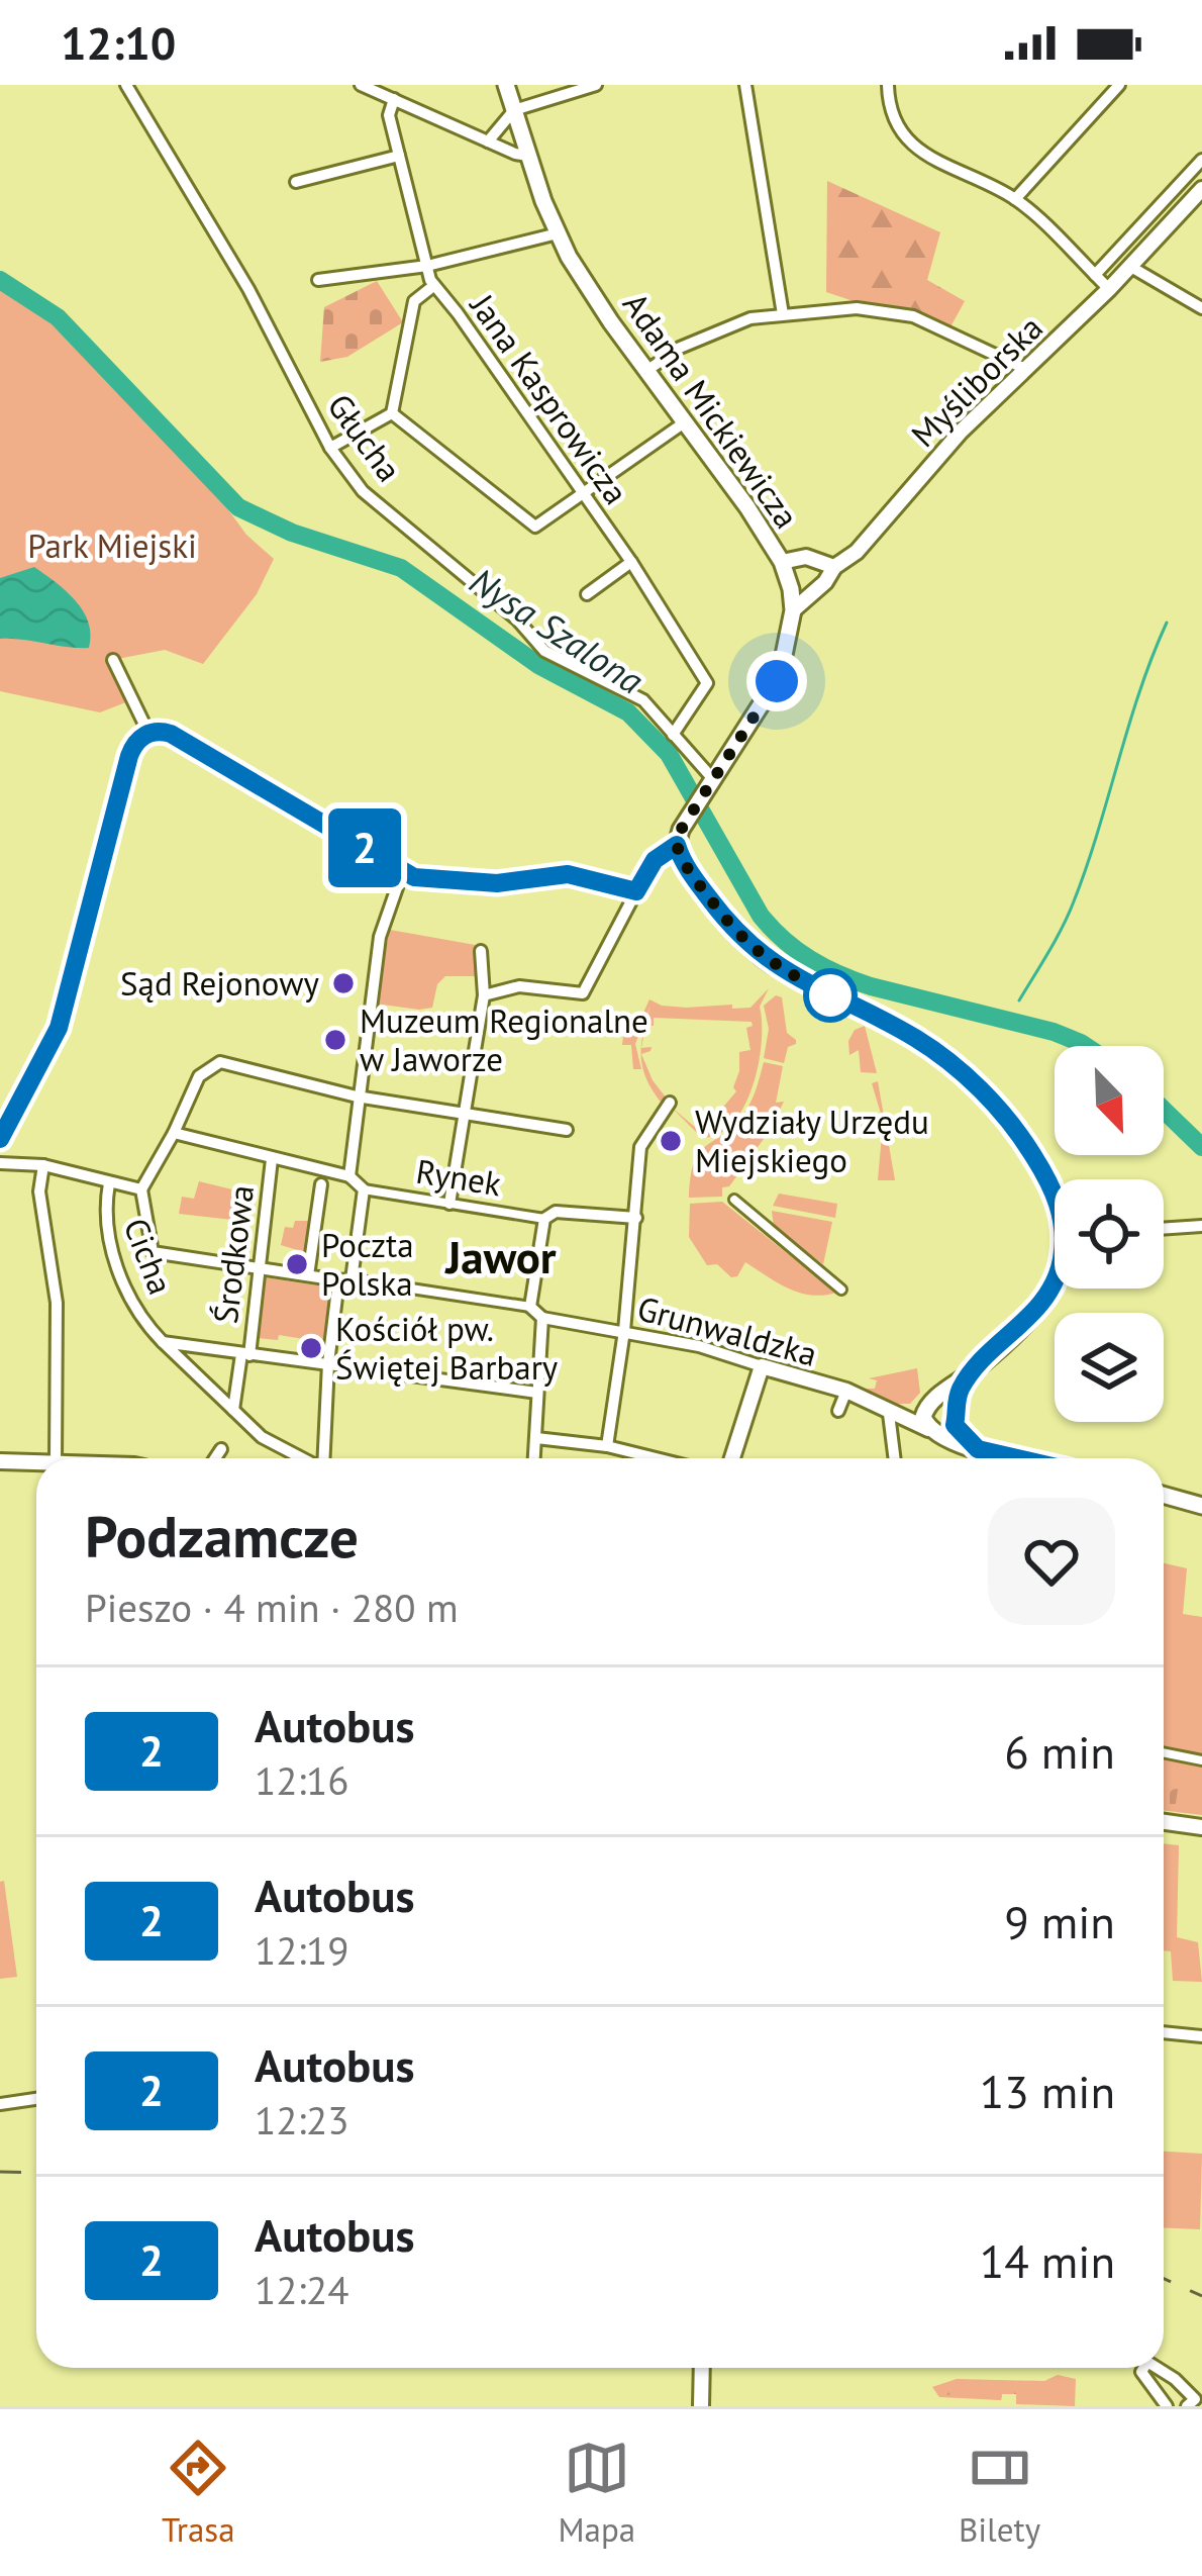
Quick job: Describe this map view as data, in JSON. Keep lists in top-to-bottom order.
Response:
{
  "streets": {
    "main road": ["Adama Mickiewicza"],
    "street": [
      "Myśliborska",
      "Jana Kasprowicza",
      "Głucha",
      "Rynek",
      "Środkowa",
      "Cicha",
      "Grunwaldzka"
    ]
  },
  "crossings": [
    ["Myśliborska", "Adama Mickiewicza"],
    ["Jana Kasprowicza", "Głucha"],
    ["Adama Mickiewicza", "Głucha"],
    ["Środkowa", "Cicha"]
  ],
  "districts": ["Jawor"],
  "water": ["Nysa Szalona"],
  "parks": ["Park Miejski"],
  "places": [
    "Sąd Rejonowy",
    "Muzeum Regionalne w Jaworze",
    "Wydziały Urzędu Miejskiego",
    "Poczta Polska",
    "Kościół pw. Świętej Barbary"
  ],
  "lines": ["bus line 2"],
  "north": "bottom right",
  "page": {
    "status": "12:10",
    "on_map": "2",
    "heading": ["Podzamcze", "Pieszo · 4 min · 280 m"],
    "list": [
      {
        "mark": "2",
        "name": "Autobus",
        "note": "12:16",
        "value": "6 min"
      },
      {
        "mark": "2",
        "name": "Autobus",
        "note": "12:19",
        "value": "9 min"
      },
      {
        "mark": "2",
        "name": "Autobus",
        "note": "12:23",
        "value": "13 min"
      },
      {
        "mark": "2",
        "name": "Autobus",
        "note": "12:24",
        "value": "14 min"
      }
    ],
    "tabs": ["Trasa", "Mapa", "Bilety"]
  }
}
